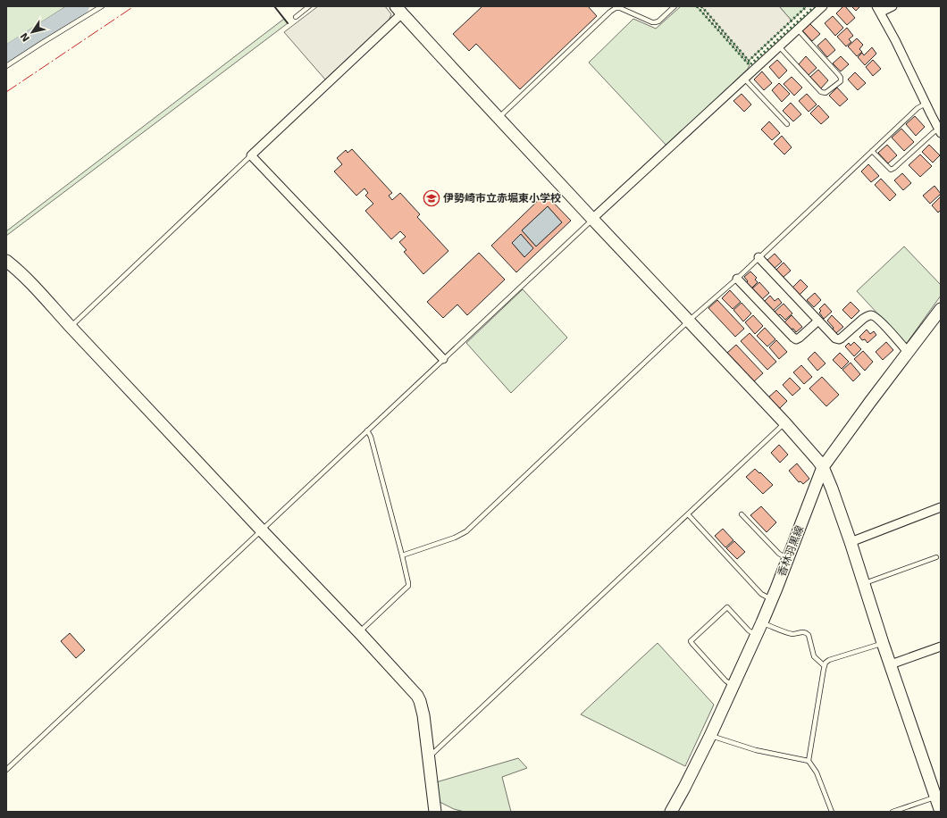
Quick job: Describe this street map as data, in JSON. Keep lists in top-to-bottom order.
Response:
{
  "streets": {
    "street": ["香林羽黒線"]
  },
  "places": {
    "school or university": ["伊勢崎市立赤堀東小学校"]
  },
  "north": "bottom left"
}
